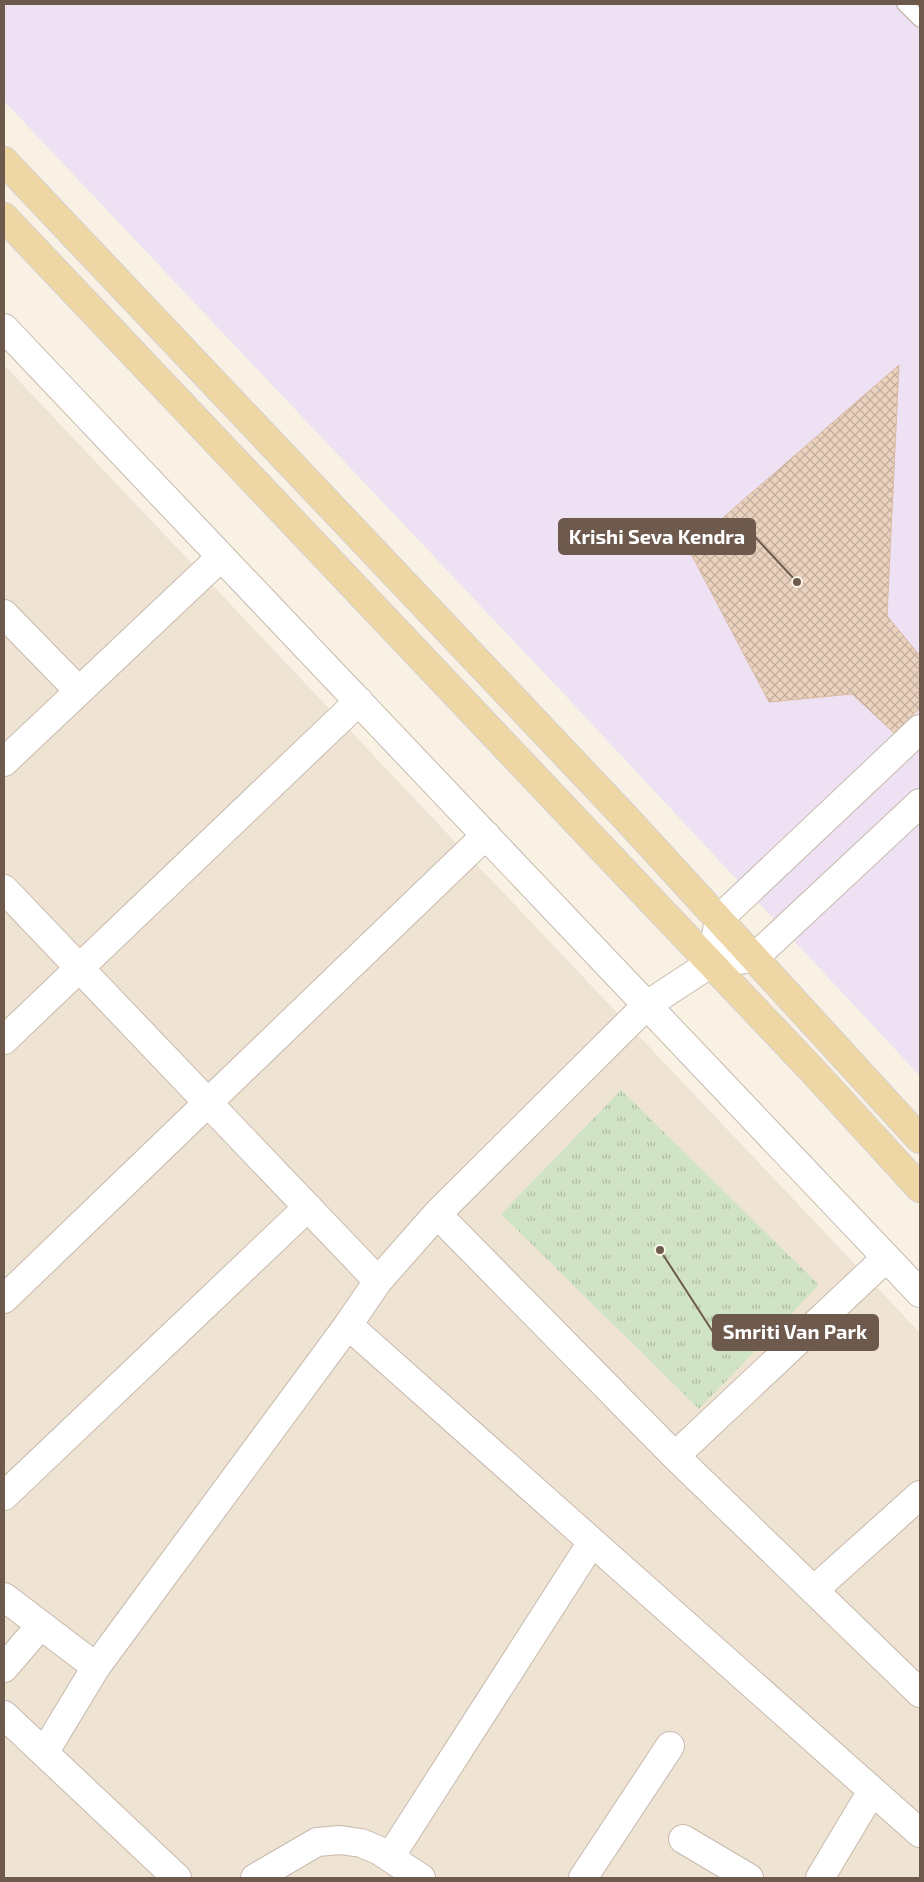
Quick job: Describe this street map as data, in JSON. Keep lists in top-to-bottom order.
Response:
{
  "places": ["Krishi Seva Kendra", "Smriti Van Park"]
}
